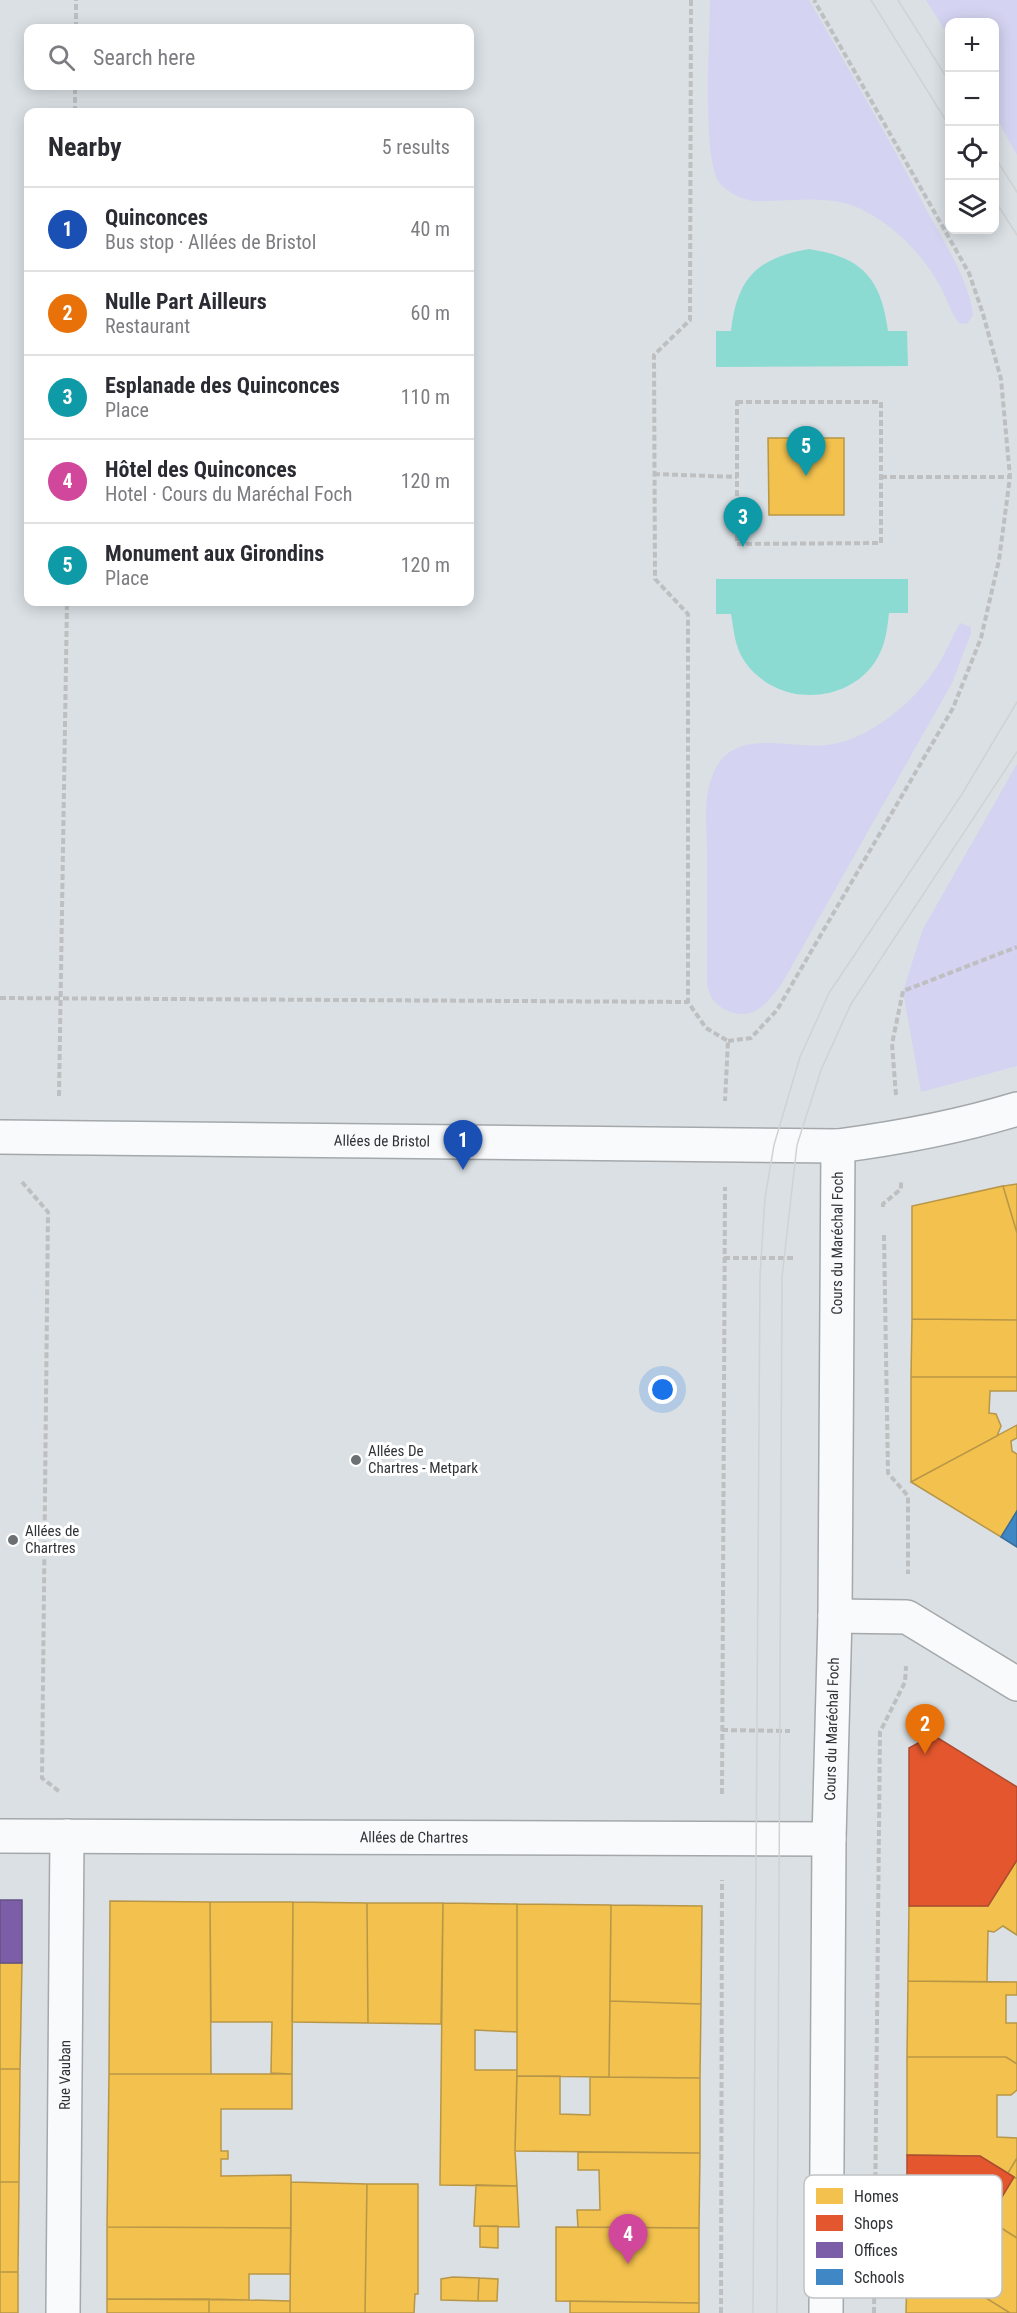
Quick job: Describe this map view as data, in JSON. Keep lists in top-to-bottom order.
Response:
{
  "streets": {
    "street": [
      "Allées de Bristol",
      "Cours du Maréchal Foch",
      "Allées de Chartres",
      "Rue Vauban"
    ]
  },
  "crossings": [
    ["Allées de Bristol", "Cours du Maréchal Foch"],
    ["Cours du Maréchal Foch", "Allées de Chartres"],
    ["Allées de Chartres", "Rue Vauban"]
  ],
  "places": ["Allées De Chartres - Metpark", "Allées de Chartres"],
  "legend": [
    "Homes",
    "Shops",
    "Offices",
    "Schools"
  ],
  "page": {
    "map_buttons": ["+", "−"],
    "search": "Search here",
    "heading": ["Nearby", "5 results"],
    "list": [
      {
        "mark": "1",
        "name": "Quinconces",
        "note": "Bus stop · Allées de Bristol",
        "value": "40 m"
      },
      {
        "mark": "2",
        "name": "Nulle Part Ailleurs",
        "note": "Restaurant",
        "value": "60 m"
      },
      {
        "mark": "3",
        "name": "Esplanade des Quinconces",
        "note": "Place",
        "value": "110 m"
      },
      {
        "mark": "4",
        "name": "Hôtel des Quinconces",
        "note": "Hotel · Cours du Maréchal Foch",
        "value": "120 m"
      },
      {
        "mark": "5",
        "name": "Monument aux Girondins",
        "note": "Place",
        "value": "120 m"
      }
    ],
    "pins": [
      "5",
      "3",
      "1",
      "2",
      "4"
    ]
  }
}
